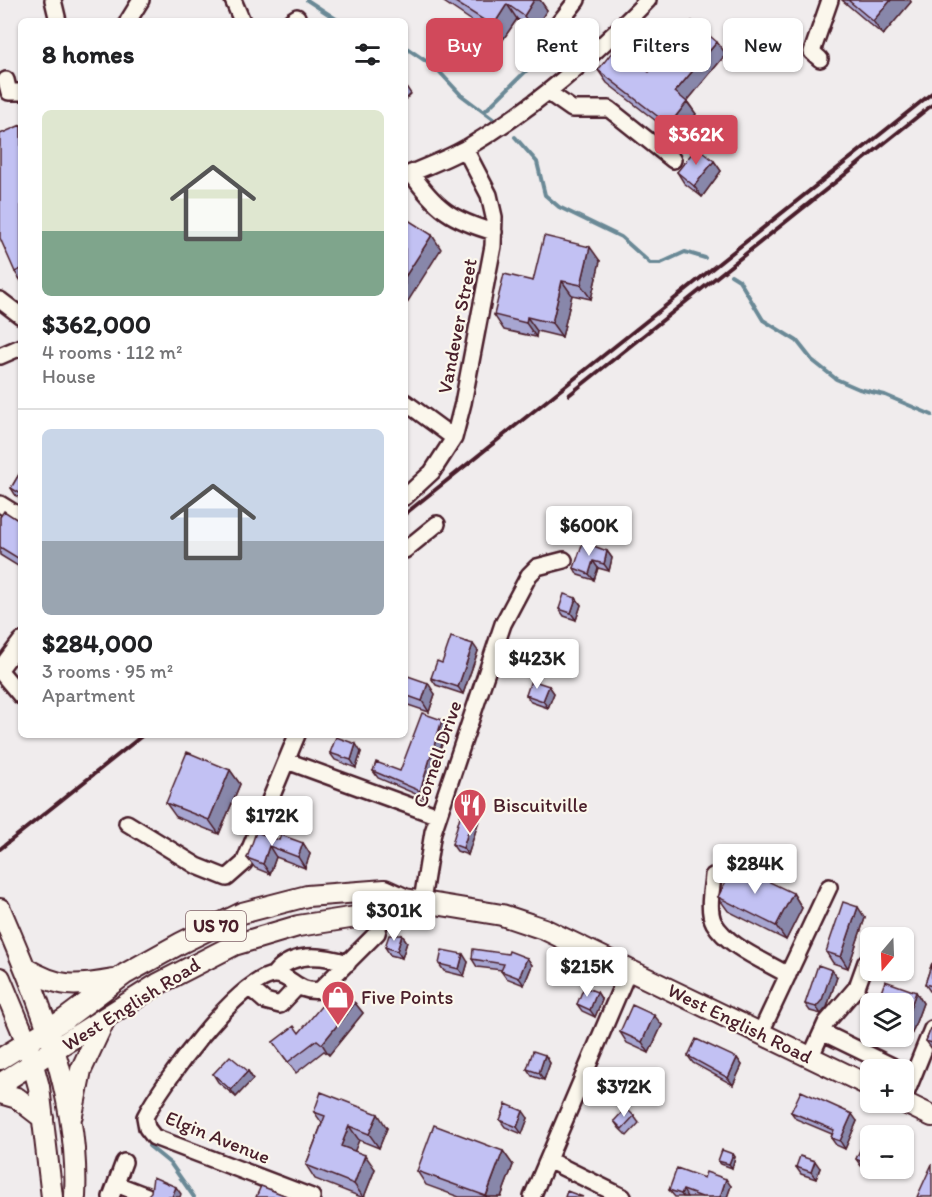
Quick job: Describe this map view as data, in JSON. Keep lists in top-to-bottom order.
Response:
{
  "streets": {
    "main road": ["US 70", "West English Road"],
    "street": ["Vandever Street", "Cornell Drive", "Elgin Avenue"]
  },
  "crossings": [
    ["Cornell Drive", "West English Road"],
    ["US 70", "West English Road"]
  ],
  "places": {
    "restaurant": ["Biscuitville"],
    "shop": ["Five Points"]
  },
  "north": "bottom",
  "page": {
    "chip": [
      "Buy",
      "Rent",
      "Filters",
      "New"
    ],
    "heading": "8 homes",
    "list": [
      {
        "name": "$362,000",
        "note": "4 rooms · 112 m² · House"
      },
      {
        "name": "$284,000",
        "note": "3 rooms · 95 m² · Apartment"
      }
    ],
    "price": [
      "$362K",
      "$600K",
      "$423K",
      "$172K",
      "$284K",
      "$301K",
      "$215K",
      "$372K"
    ],
    "map_buttons": ["+", "−"]
  }
}
